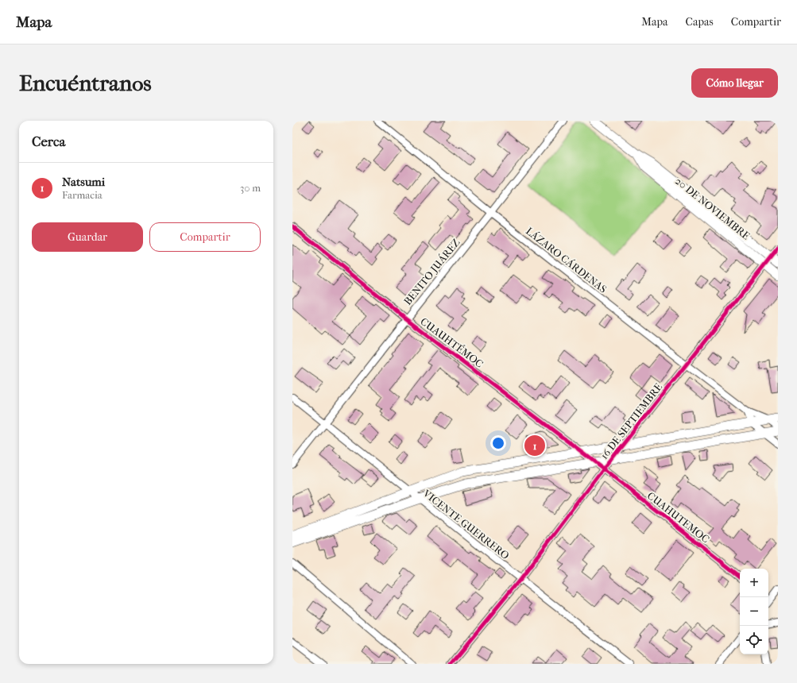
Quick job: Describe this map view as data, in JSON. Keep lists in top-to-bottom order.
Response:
{
  "streets": {
    "main road": ["20 DE NOVIEMBRE"],
    "street": [
      "LÁZARO CÁRDENAS",
      "BENITO JUÁREZ",
      "CUAUHTÉMOC",
      "16 DE SEPTIEMBRE",
      "CUAHUTEMOC",
      "VICENTE GUERRERO"
    ]
  },
  "crossings": [
    ["20 DE NOVIEMBRE", "16 DE SEPTIEMBRE"],
    ["LÁZARO CÁRDENAS", "BENITO JUÁREZ"],
    ["LÁZARO CÁRDENAS", "16 DE SEPTIEMBRE"],
    ["BENITO JUÁREZ", "CUAUHTÉMOC"],
    ["BENITO JUÁREZ", "VICENTE GUERRERO"],
    ["CUAUHTÉMOC", "16 DE SEPTIEMBRE"],
    ["CUAUHTÉMOC", "CUAHUTEMOC"],
    ["16 DE SEPTIEMBRE", "CUAHUTEMOC"],
    ["16 DE SEPTIEMBRE", "VICENTE GUERRERO"]
  ],
  "page": {
    "header": "Mapa",
    "nav": ["Mapa", "Capas", "Compartir"],
    "buttons": [
      "Cómo llegar",
      ["Guardar", "Compartir"]
    ],
    "title": "Encuéntranos",
    "heading": "Cerca",
    "list": [
      {
        "mark": "1",
        "name": "Natsumi",
        "note": "Farmacia",
        "value": "30 m"
      }
    ],
    "pins": "1",
    "map_buttons": ["+", "−"]
  }
}
